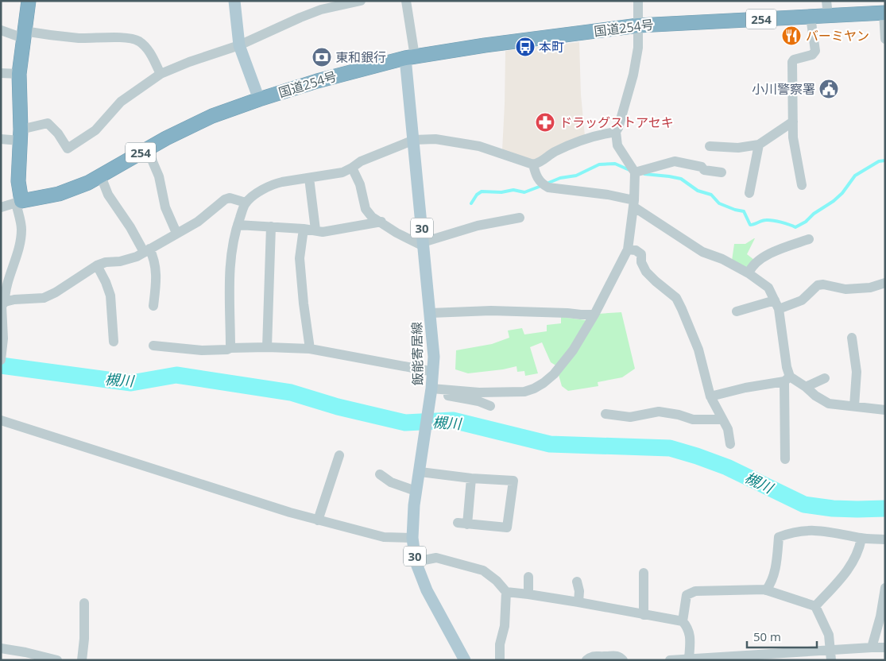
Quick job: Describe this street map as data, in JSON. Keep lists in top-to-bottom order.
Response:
{
  "streets": {
    "highway": ["254", "国道254号"],
    "main road": ["30", "飯能寄居線"]
  },
  "crossings": [
    ["国道254号", "飯能寄居線"]
  ],
  "water": ["槻川"],
  "places": {
    "restaurant": ["バーミヤン"],
    "bus stop": ["本町"],
    "bank": ["東和銀行"],
    "public building": ["小川警察署"],
    "pharmacy": ["ドラッグストアセキ"]
  },
  "scale_bar": "50 m"
}
